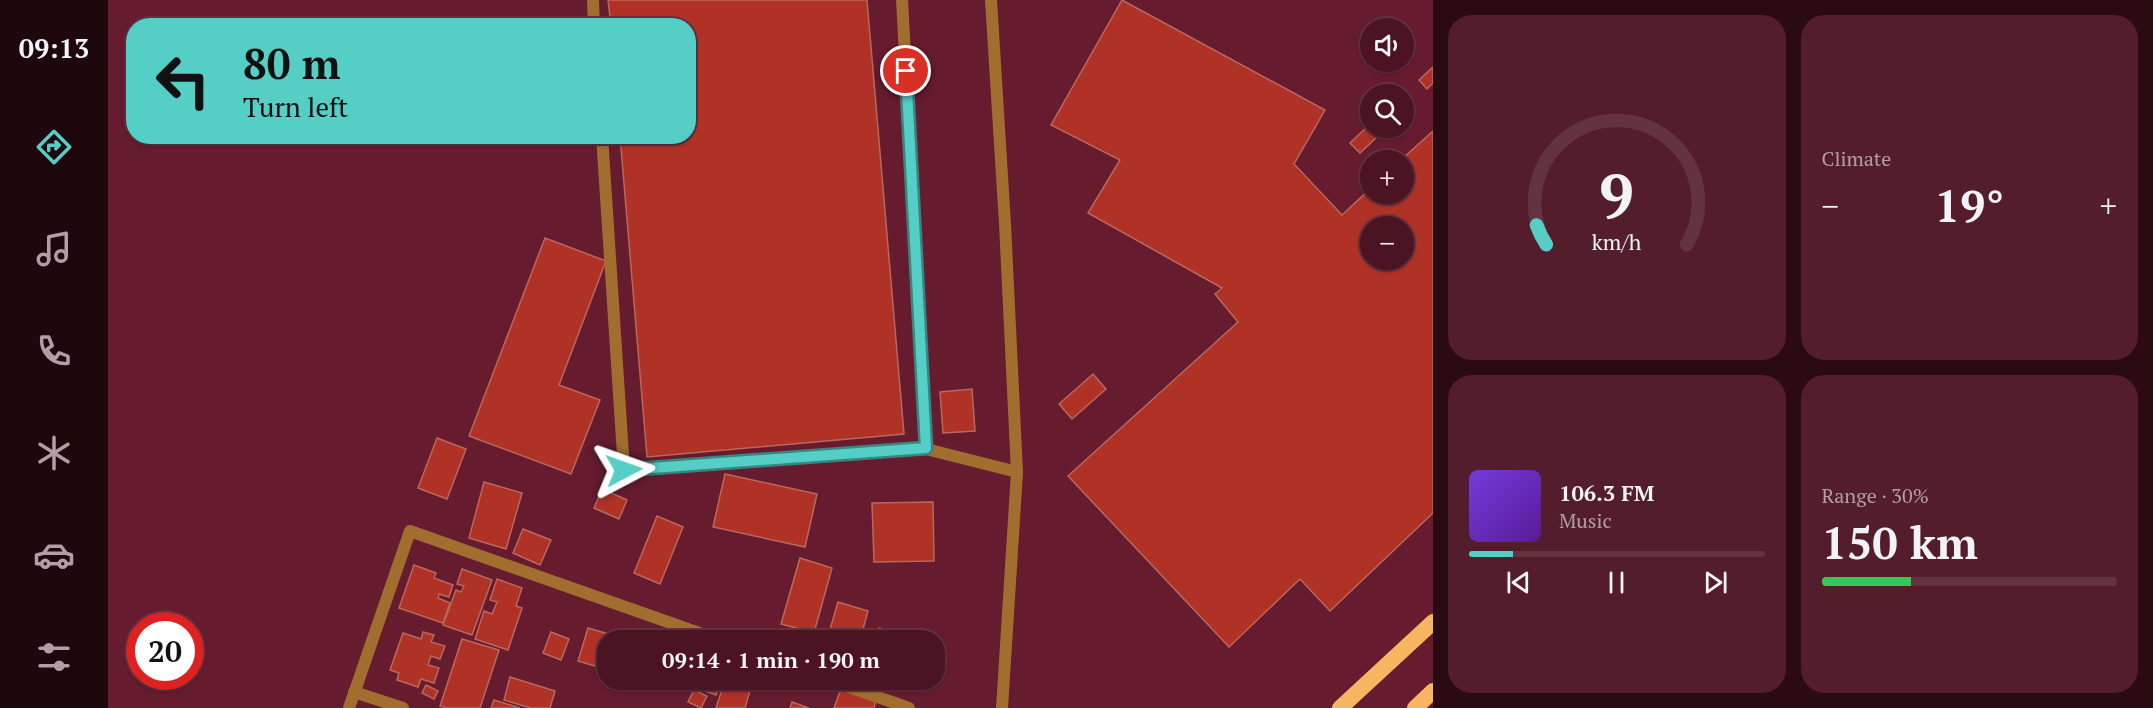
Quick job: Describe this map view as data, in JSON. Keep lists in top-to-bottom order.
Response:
{
  "page": {
    "tabs": "09:13",
    "tile": [
      "Climate",
      ["Range · 30%", "150 km"]
    ],
    "map_buttons": ["+", "−"],
    "turn": ["80 m", "Turn left"],
    "heat": ["−", "19°", "+"],
    "song": ["106.3 FM", "Music"],
    "limit": "20",
    "trip": "09:14 · 1 min · 190 m",
    "gauge": ["9", "km/h"]
  }
}
